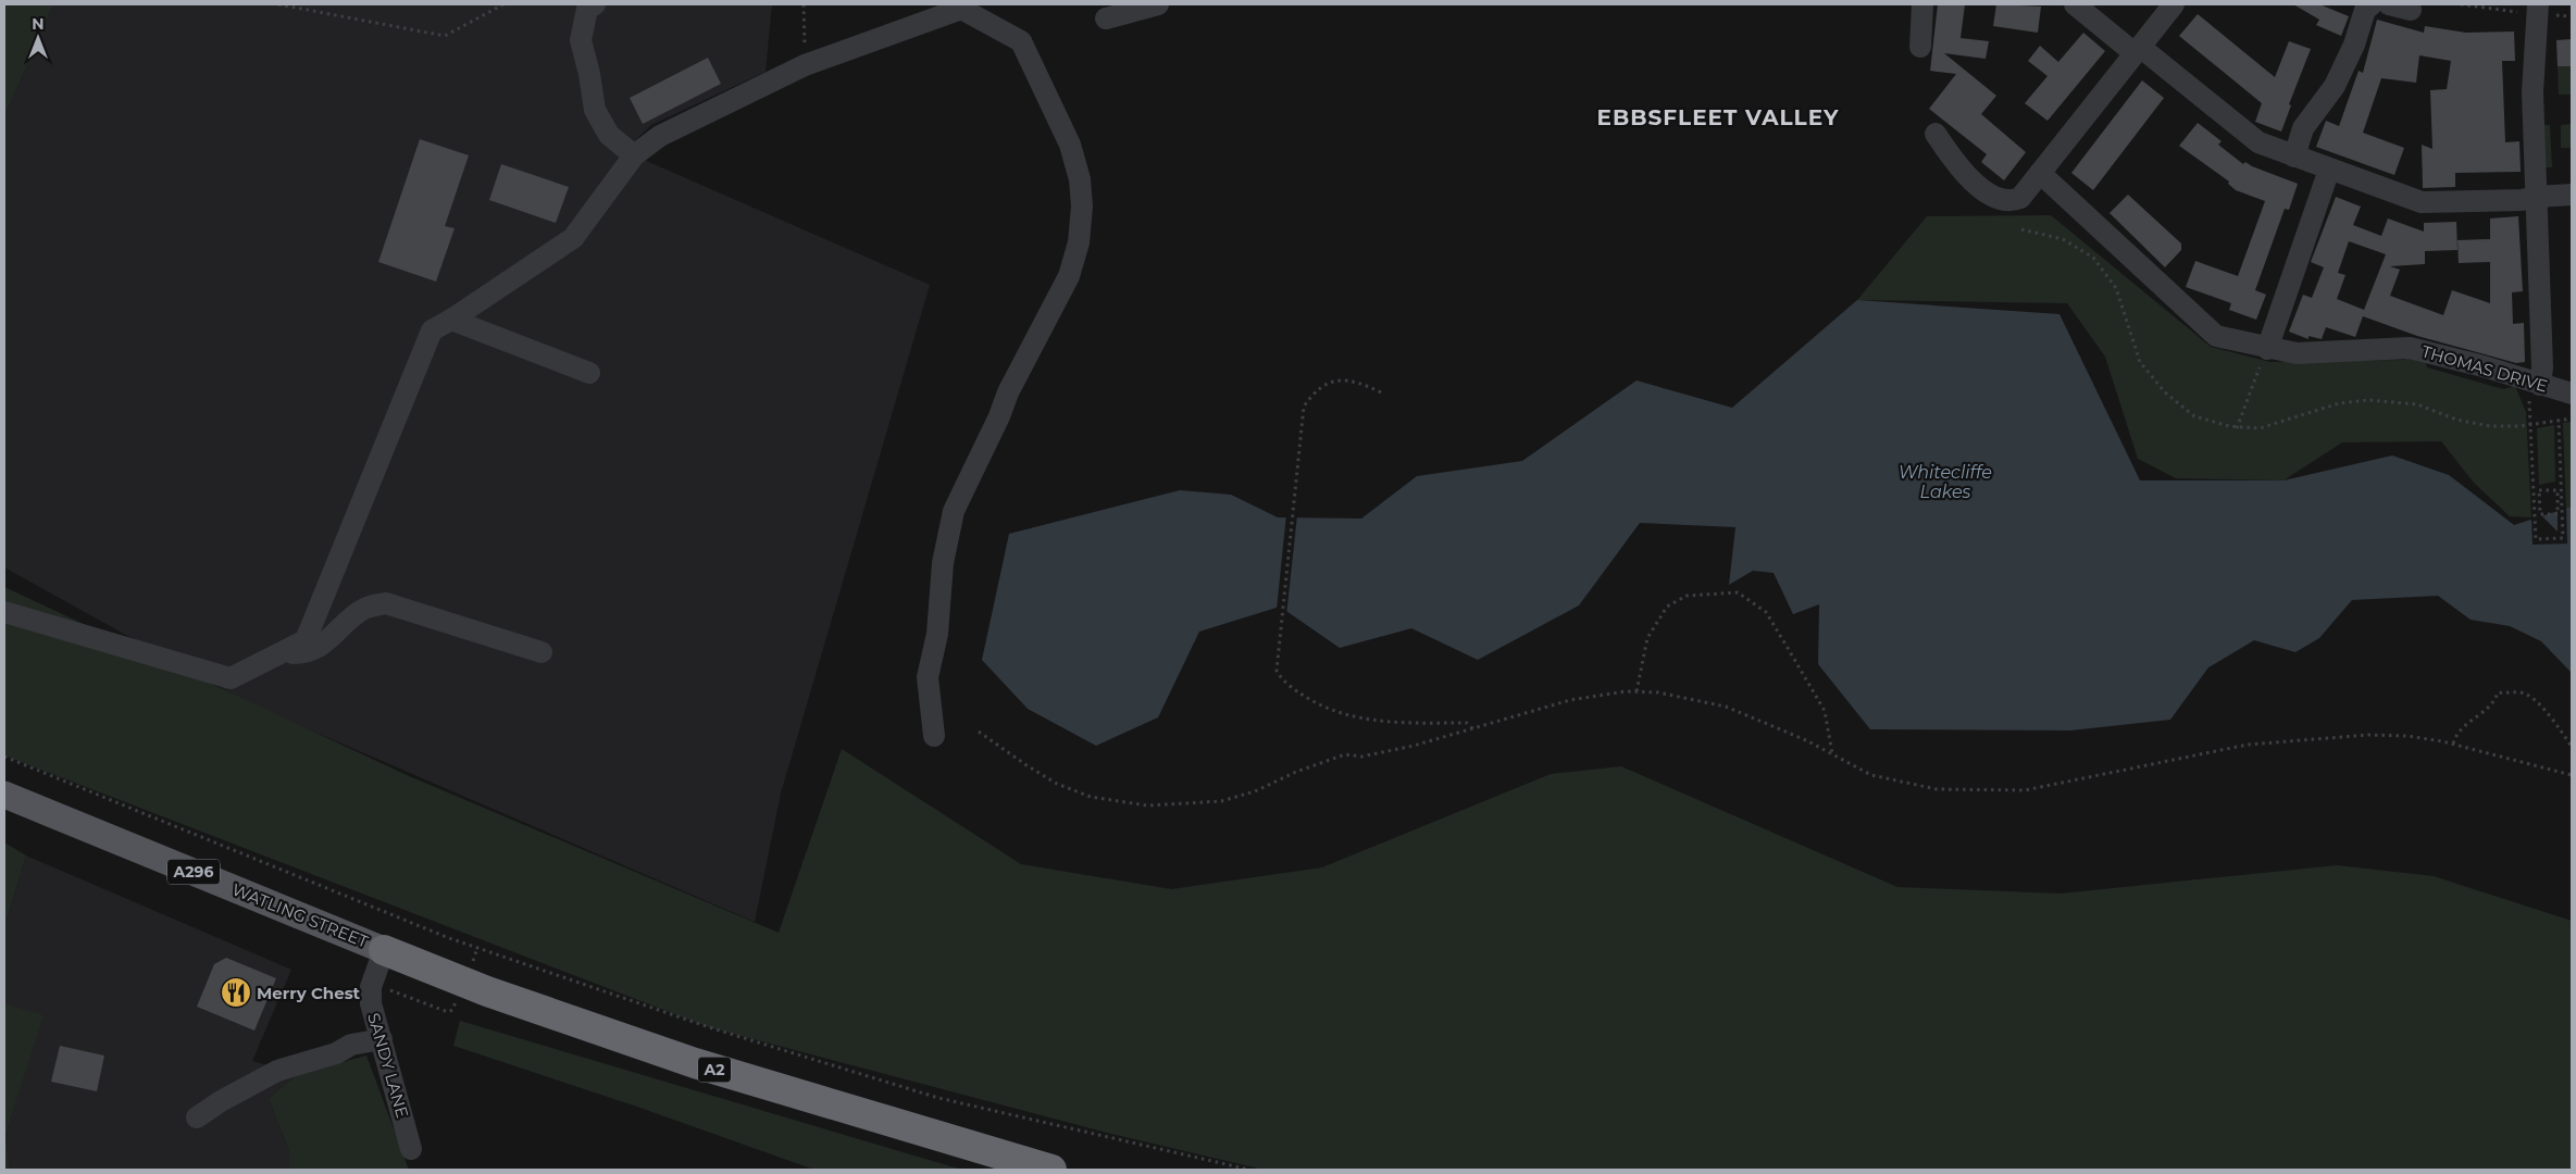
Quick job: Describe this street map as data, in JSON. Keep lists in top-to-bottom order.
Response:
{
  "streets": {
    "highway": ["A2"],
    "main road": ["A296", "WATLING STREET"],
    "street": ["THOMAS DRIVE", "SANDY LANE"]
  },
  "crossings": [
    ["WATLING STREET", "SANDY LANE"],
    ["WATLING STREET", "A2"],
    ["SANDY LANE", "A2"]
  ],
  "districts": ["EBBSFLEET VALLEY"],
  "water": ["Whitecliffe Lakes"],
  "places": {
    "restaurant": ["Merry Chest"]
  },
  "north": "top"
}
